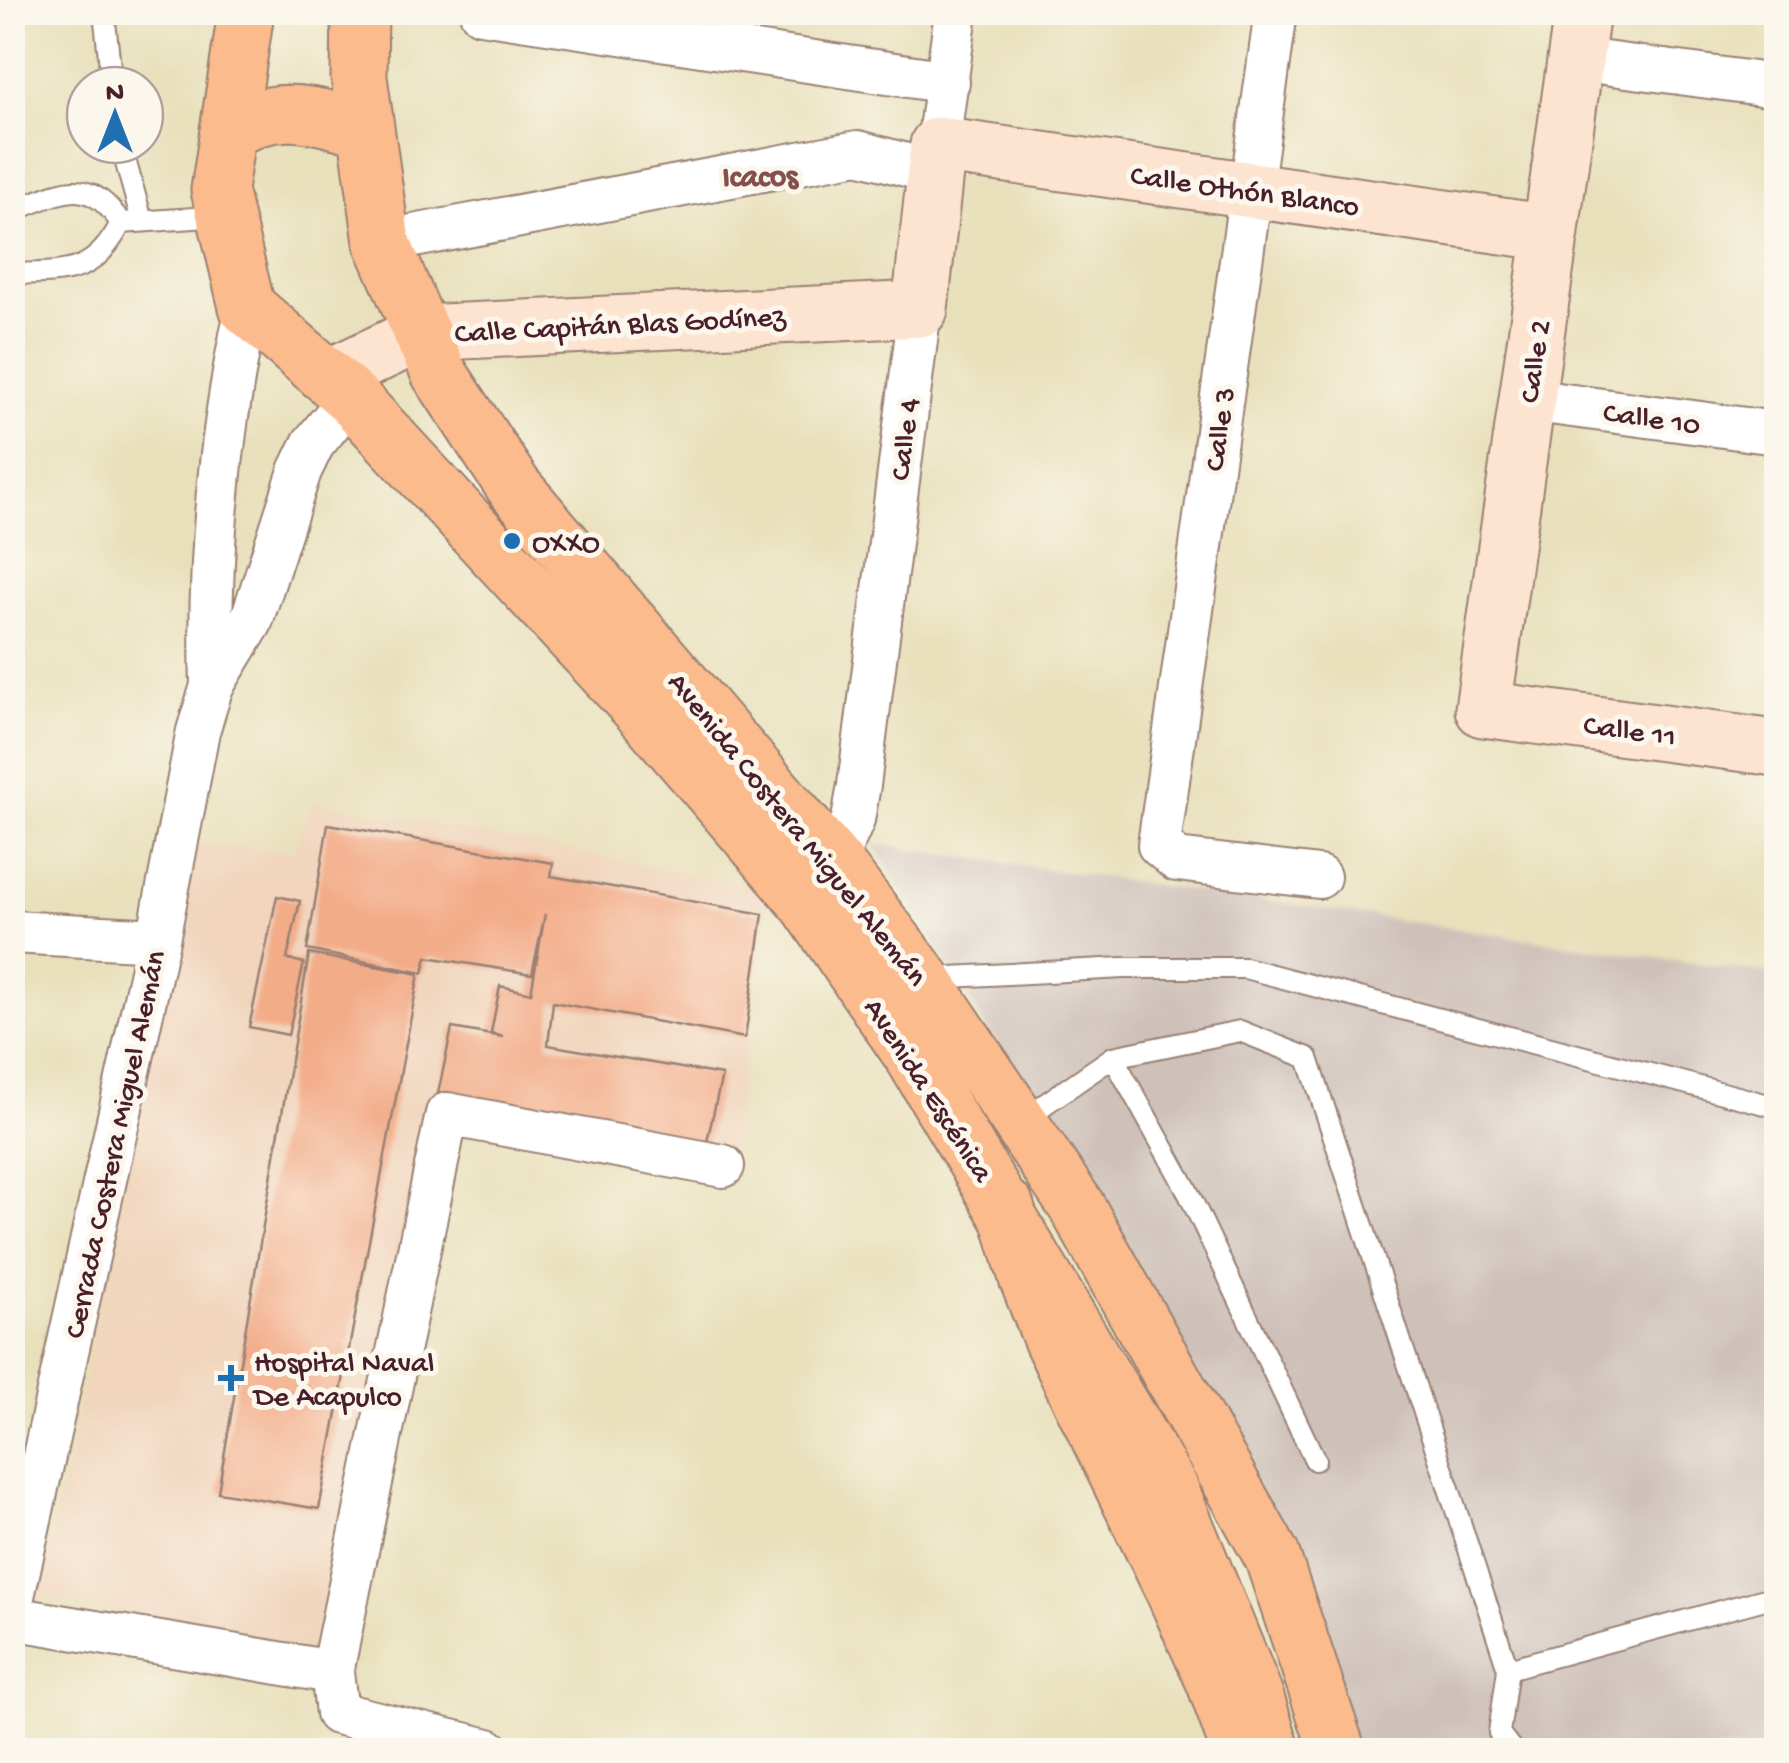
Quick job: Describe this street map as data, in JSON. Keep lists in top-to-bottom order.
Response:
{
  "streets": {
    "main road": ["Avenida Costera Miguel Alemán", "Avenida Escénica"],
    "street": [
      "Calle Othón Blanco",
      "Calle Capitán Blas Godínez",
      "Calle 2",
      "Calle 10",
      "Calle 3",
      "Calle 4",
      "Calle 11",
      "Cerrada Costera Miguel Alemán"
    ]
  },
  "crossings": [
    ["Calle Othón Blanco", "Calle 2"],
    ["Calle Othón Blanco", "Calle 3"],
    ["Calle Othón Blanco", "Calle 4"],
    ["Calle Capitán Blas Godínez", "Calle 4"],
    ["Calle Capitán Blas Godínez", "Avenida Costera Miguel Alemán"],
    ["Calle Capitán Blas Godínez", "Avenida Escénica"],
    ["Calle Capitán Blas Godínez", "Cerrada Costera Miguel Alemán"],
    ["Calle 2", "Calle 10"],
    ["Calle 2", "Calle 11"],
    ["Calle 4", "Avenida Costera Miguel Alemán"],
    ["Avenida Escénica", "Cerrada Costera Miguel Alemán"]
  ],
  "districts": ["Icacos"],
  "places": {
    "other": ["OXXO"],
    "health": ["Hospital Naval De Acapulco"]
  },
  "north": "top"
}
